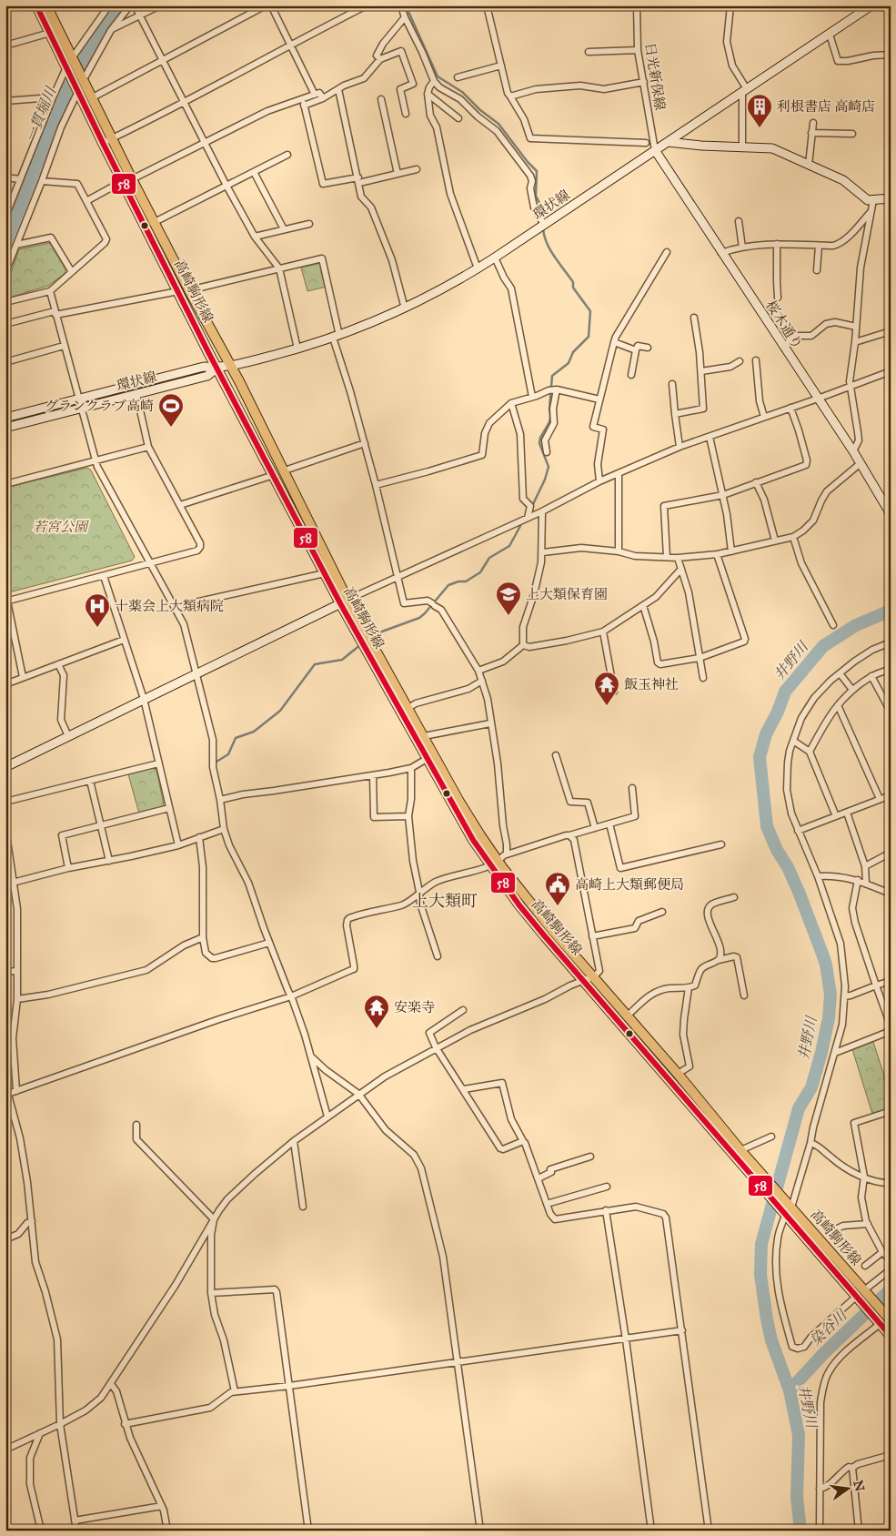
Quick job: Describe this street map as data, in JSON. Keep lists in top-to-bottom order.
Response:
{
  "streets": {
    "main road": ["高崎駒形線"],
    "street": ["日光新保線", "環状線", "桜木通り"]
  },
  "crossings": [
    ["日光新保線", "環状線"],
    ["日光新保線", "桜木通り"],
    ["環状線", "高崎駒形線"],
    ["環状線", "桜木通り"]
  ],
  "districts": ["上大類町"],
  "water": ["一貫堀川", "井野川", "染谷川"],
  "parks": ["若宮公園"],
  "places": {
    "building": ["利根書店 高崎店"],
    "sports": ["グランクラブ高崎"],
    "school or university": ["上大類保育園"],
    "hospital": ["十薬会上大類病院"],
    "temple": ["飯玉神社", "安楽寺"],
    "public building": ["高崎上大類郵便局"]
  },
  "lines": ["transit line 58"],
  "north": "right"
}
